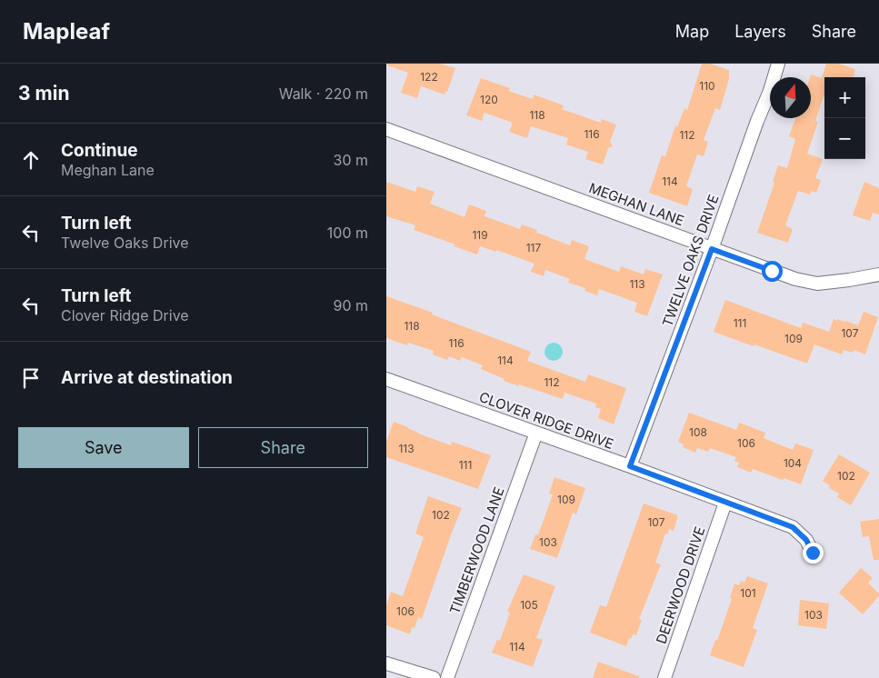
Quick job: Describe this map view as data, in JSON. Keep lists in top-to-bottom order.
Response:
{
  "streets": {
    "street": [
      "MEGHAN LANE",
      "TWELVE OAKS DRIVE",
      "CLOVER RIDGE DRIVE",
      "TIMBERWOOD LANE",
      "DEERWOOD DRIVE"
    ]
  },
  "crossings": [
    ["MEGHAN LANE", "TWELVE OAKS DRIVE"],
    ["TWELVE OAKS DRIVE", "CLOVER RIDGE DRIVE"],
    ["CLOVER RIDGE DRIVE", "TIMBERWOOD LANE"],
    ["CLOVER RIDGE DRIVE", "DEERWOOD DRIVE"]
  ],
  "house_numbers": [
    "122",
    "110",
    "120",
    "118",
    "116",
    "112",
    "114",
    "119",
    "117",
    "113",
    "111",
    "118",
    "107",
    "109",
    "116",
    "114",
    "112",
    "108",
    "106",
    "113",
    "104",
    "111",
    "102",
    "109",
    "102",
    "107",
    "103",
    "101",
    "105",
    "106",
    "103",
    "114"
  ],
  "north": "top",
  "page": {
    "header": "Mapleaf",
    "nav": ["Map", "Layers", "Share"],
    "heading": ["3 min", "Walk · 220 m"],
    "map_buttons": ["+", "−"],
    "list": [
      ["Continue", "Meghan Lane", "30 m"],
      ["Turn left", "Twelve Oaks Drive", "100 m"],
      ["Turn left", "Clover Ridge Drive", "90 m"],
      "Arrive at destination"
    ],
    "buttons": ["Save", "Share"]
  }
}
